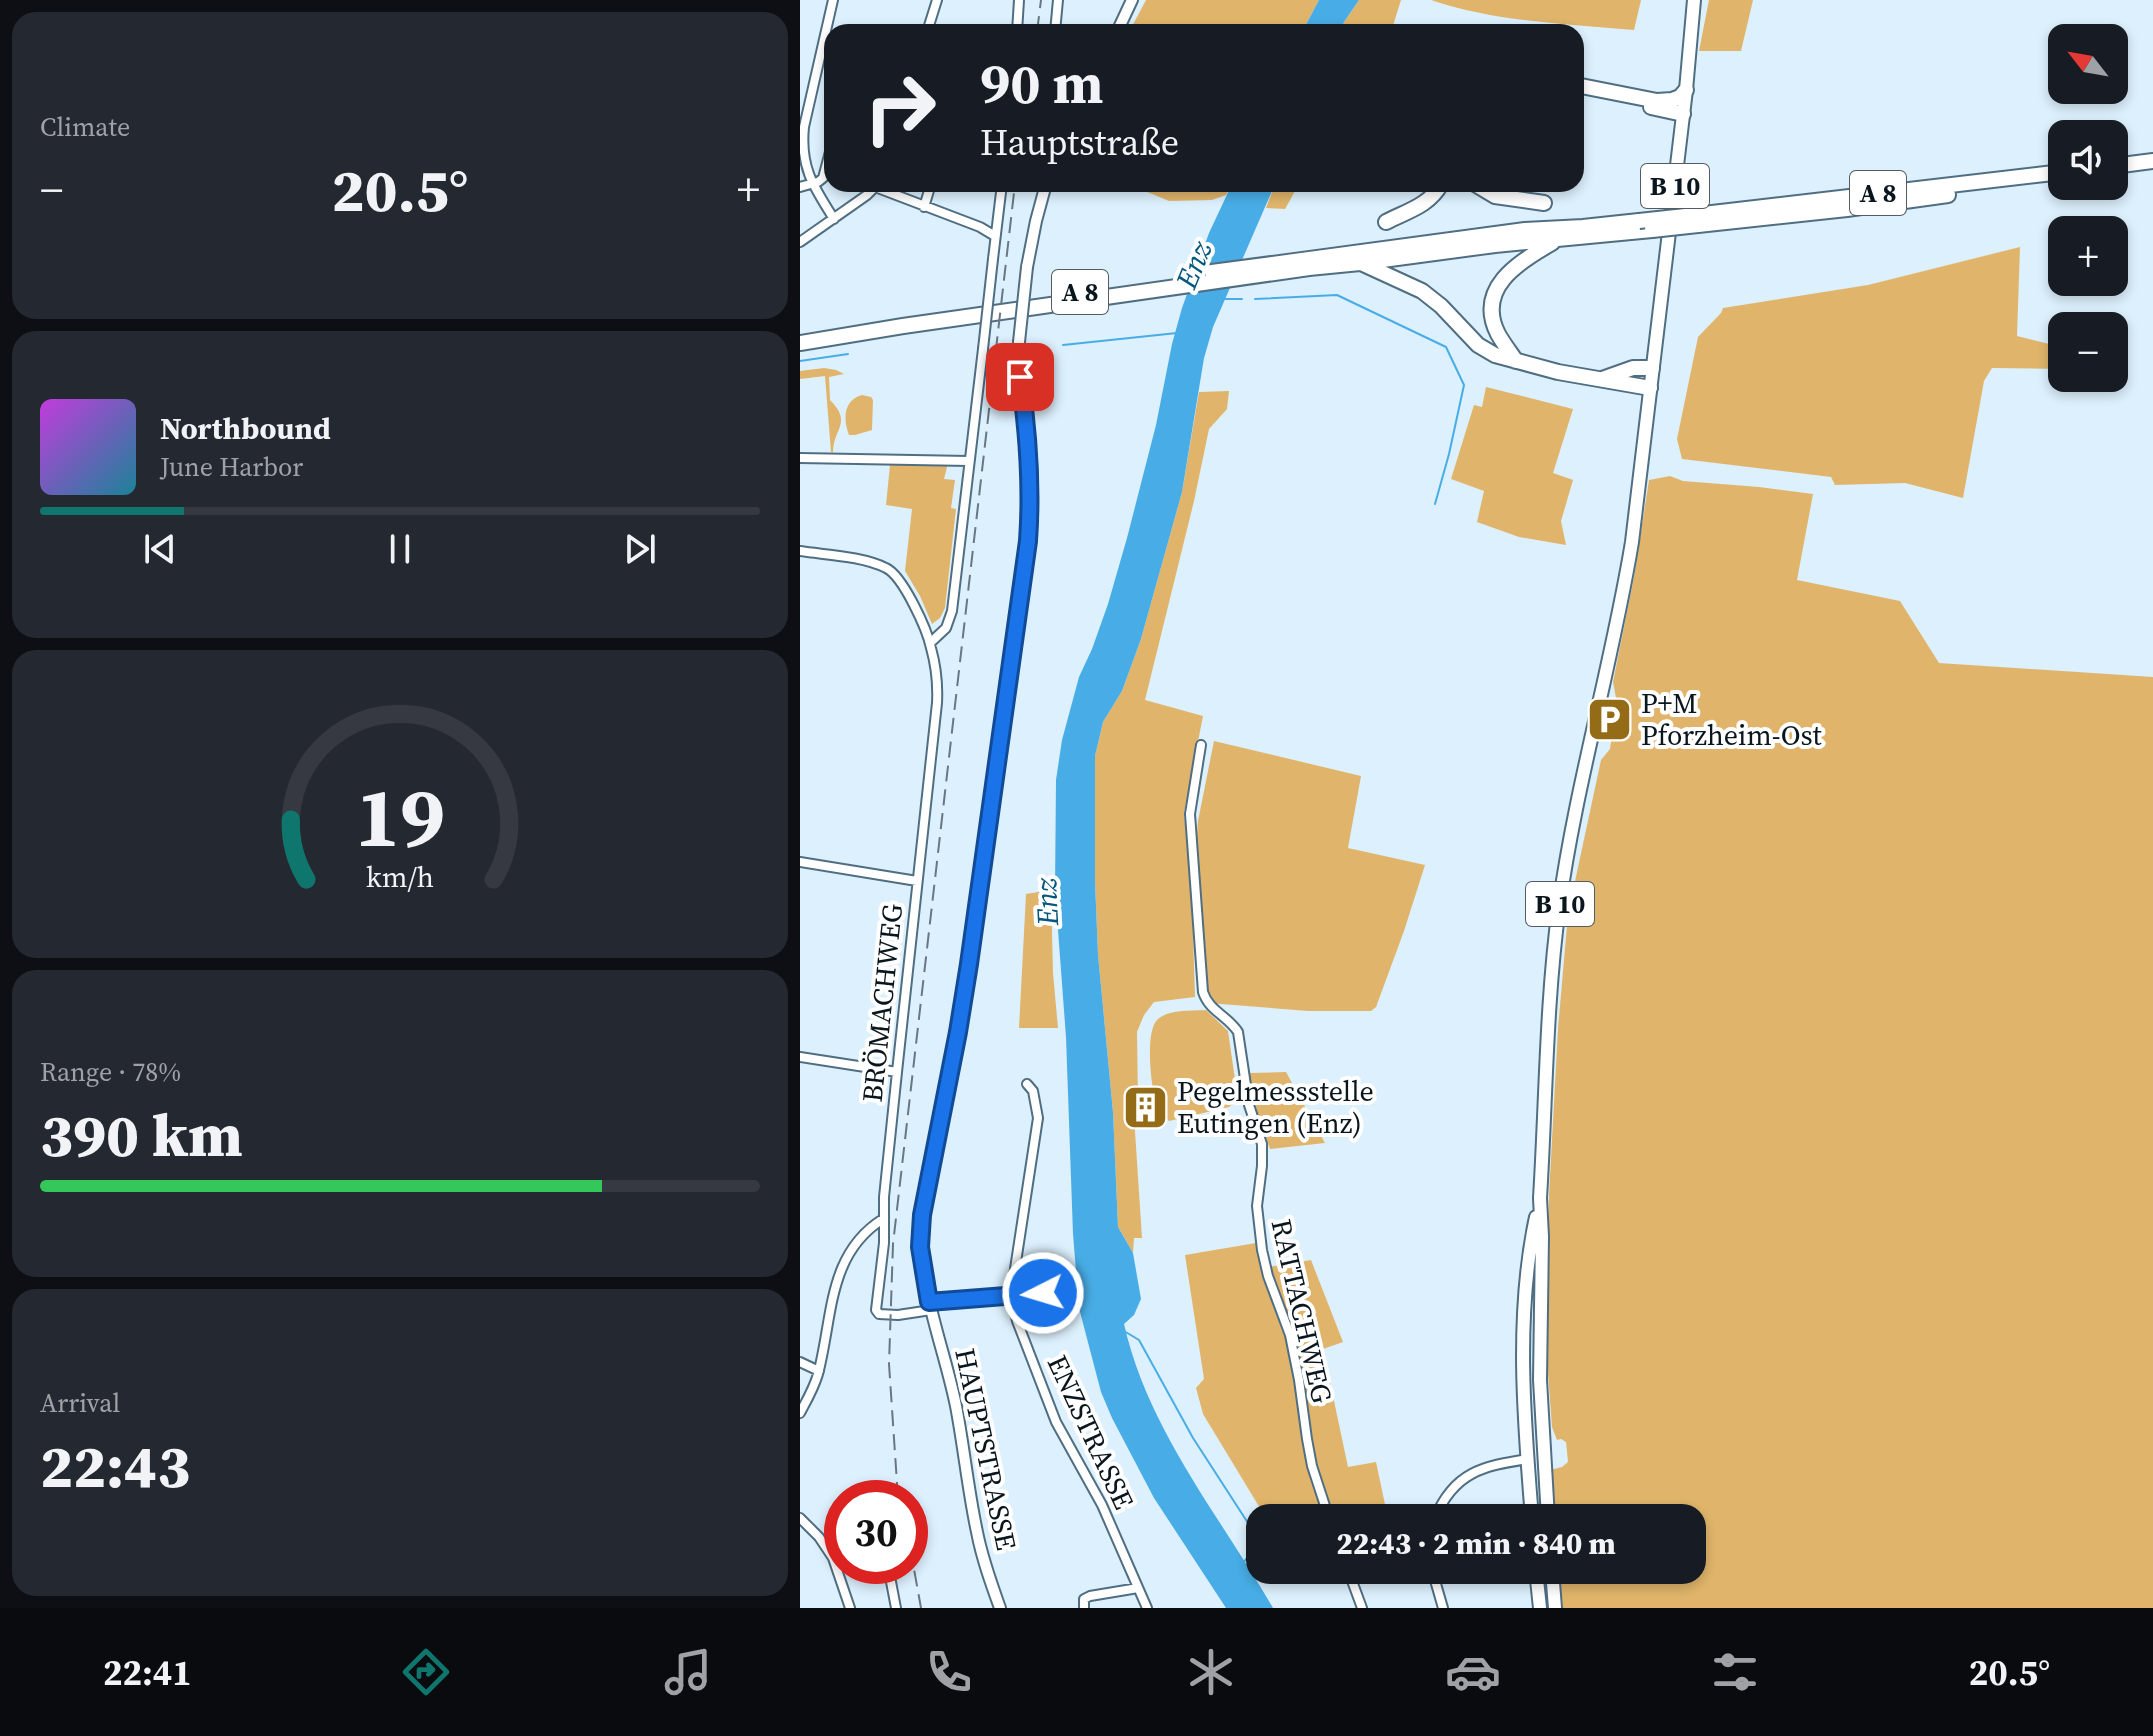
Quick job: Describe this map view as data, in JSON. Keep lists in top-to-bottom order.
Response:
{
  "streets": {
    "highway": ["A 8"],
    "main road": ["B 10"],
    "street": [
      "BRÖMACHWEG",
      "RATTACHWEG",
      "ENZSTRASSE",
      "HAUPTSTRASSE"
    ]
  },
  "crossings": [
    ["BRÖMACHWEG", "HAUPTSTRASSE"]
  ],
  "water": ["Enz"],
  "places": {
    "parking": ["P+M Pforzheim-Ost"],
    "building": ["Pegelmessstelle Eutingen (Enz)"]
  },
  "north": "top left",
  "page": {
    "tile": [
      "Climate",
      ["Range · 78%", "390 km"],
      ["Arrival", "22:43"]
    ],
    "map_buttons": ["+", "−"],
    "turn": ["90 m", "Hauptstraße"],
    "heat": ["−", "20.5°", "+"],
    "song": ["Northbound", "June Harbor"],
    "limit": "30",
    "trip": "22:43 · 2 min · 840 m",
    "tabs": ["22:41", "20.5°"],
    "gauge": ["19", "km/h"]
  }
}
